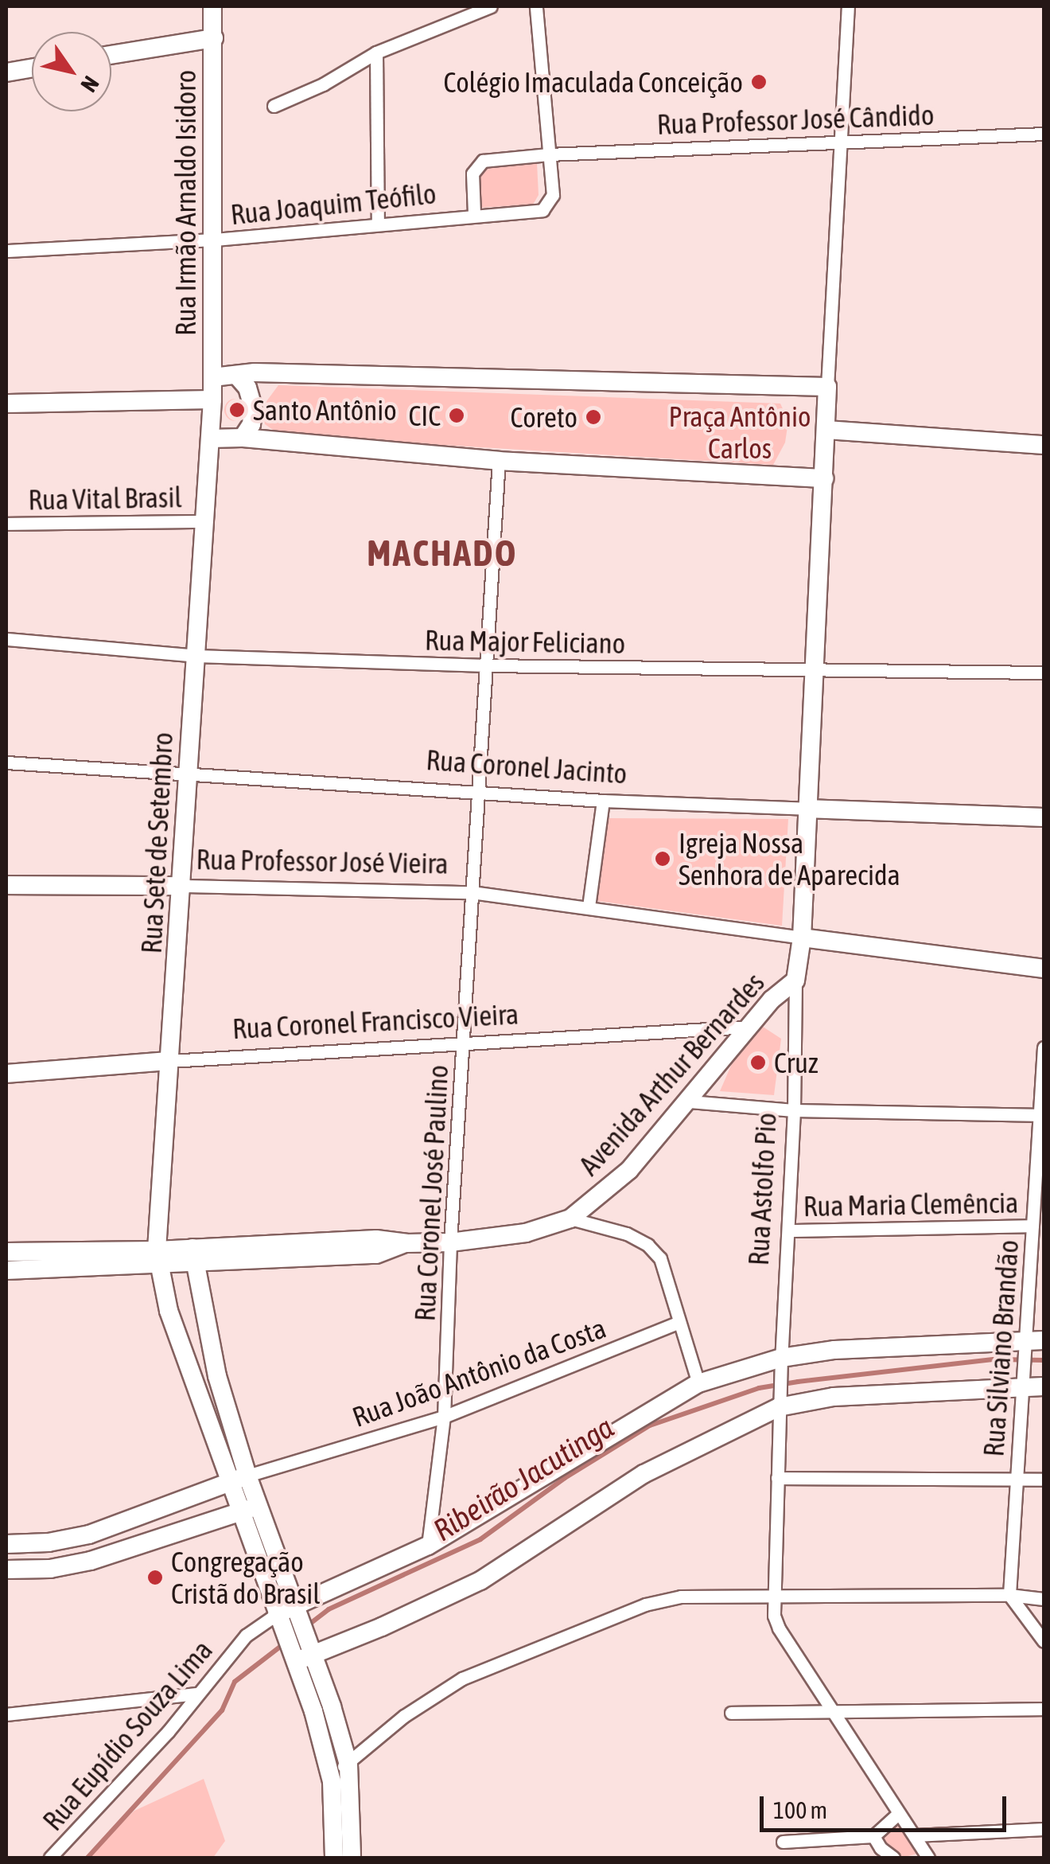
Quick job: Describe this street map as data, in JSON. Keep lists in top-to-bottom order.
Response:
{
  "streets": {
    "street": [
      "Rua Professor José Cândido",
      "Rua Irmão Arnaldo Isidoro",
      "Rua Joaquim Teófilo",
      "Rua Vital Brasil",
      "Rua Major Feliciano",
      "Rua Coronel Jacinto",
      "Rua Sete de Setembro",
      "Rua Professor José Vieira",
      "Rua Coronel Francisco Vieira",
      "Avenida Arthur Bernardes",
      "Rua Astolfo Pio",
      "Rua Coronel José Paulino",
      "Rua Maria Clemência",
      "Rua Silviano Brandão",
      "Rua João Antônio da Costa",
      "Rua Eupídio Souza Lima"
    ]
  },
  "crossings": [
    ["Rua Professor José Cândido", "Rua Joaquim Teófilo"],
    ["Rua Irmão Arnaldo Isidoro", "Rua Joaquim Teófilo"],
    ["Rua Vital Brasil", "Rua Sete de Setembro"],
    ["Rua Major Feliciano", "Rua Sete de Setembro"],
    ["Rua Major Feliciano", "Rua Astolfo Pio"],
    ["Rua Major Feliciano", "Rua Coronel José Paulino"],
    ["Rua Coronel Jacinto", "Rua Sete de Setembro"],
    ["Rua Coronel Jacinto", "Rua Astolfo Pio"],
    ["Rua Coronel Jacinto", "Rua Coronel José Paulino"],
    ["Rua Sete de Setembro", "Rua Professor José Vieira"],
    ["Rua Sete de Setembro", "Rua Coronel Francisco Vieira"],
    ["Rua Sete de Setembro", "Avenida Arthur Bernardes"],
    ["Rua Sete de Setembro", "Rua João Antônio da Costa"],
    ["Rua Professor José Vieira", "Rua Astolfo Pio"],
    ["Rua Professor José Vieira", "Rua Coronel José Paulino"],
    ["Rua Coronel Francisco Vieira", "Avenida Arthur Bernardes"],
    ["Rua Coronel Francisco Vieira", "Rua Coronel José Paulino"],
    ["Avenida Arthur Bernardes", "Rua Astolfo Pio"],
    ["Avenida Arthur Bernardes", "Rua Coronel José Paulino"],
    ["Rua Astolfo Pio", "Rua Maria Clemência"],
    ["Rua Coronel José Paulino", "Rua João Antônio da Costa"],
    ["Rua Maria Clemência", "Rua Silviano Brandão"]
  ],
  "districts": ["MACHADO"],
  "water": ["Ribeirão Jacutinga"],
  "parks": ["Praça Antônio Carlos"],
  "places": [
    "Colégio Imaculada Conceição",
    "Santo Antônio",
    "CIC",
    "Coreto",
    "Igreja Nossa Senhora de Aparecida",
    "Cruz",
    "Congregação Cristã do Brasil"
  ],
  "scale_bar": "100 m",
  "north": "bottom right"
}
